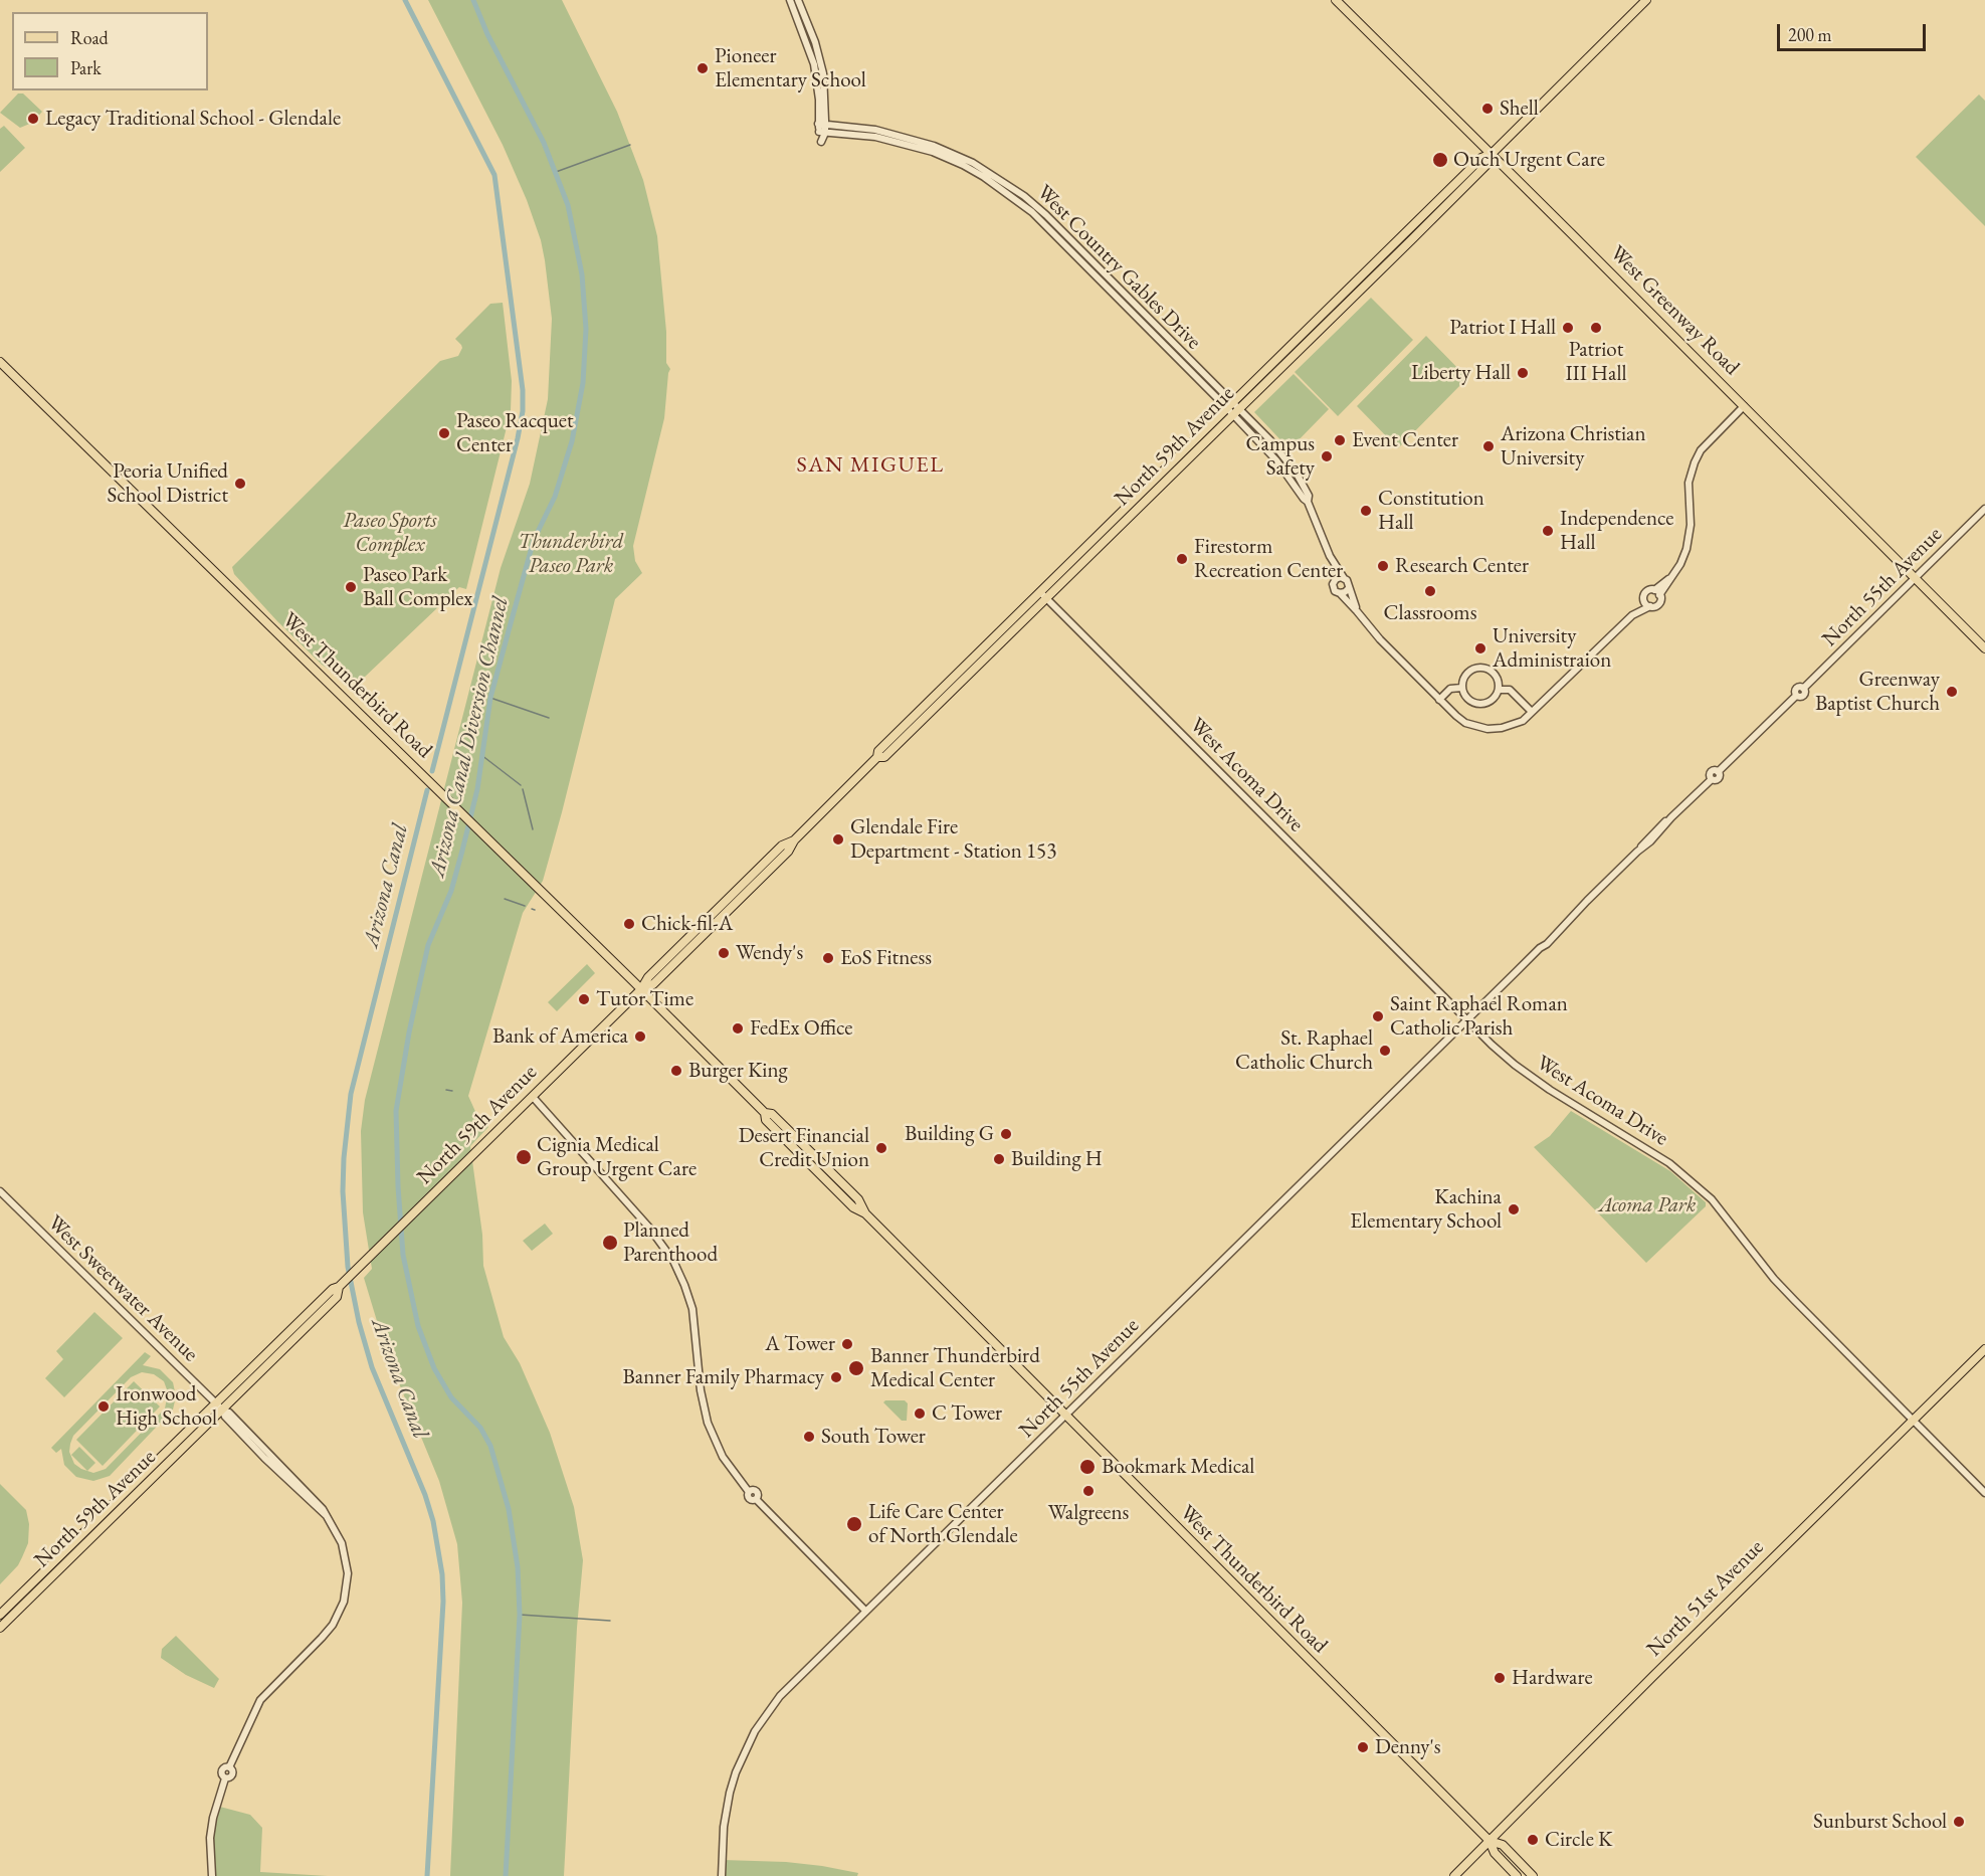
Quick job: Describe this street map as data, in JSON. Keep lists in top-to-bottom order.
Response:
{
  "streets": {
    "main road": [
      "West Greenway Road",
      "North 59th Avenue",
      "West Thunderbird Road",
      "North 51st Avenue"
    ],
    "street": [
      "West Country Gables Drive",
      "North 55th Avenue",
      "West Acoma Drive",
      "West Sweetwater Avenue"
    ]
  },
  "crossings": [
    ["West Country Gables Drive", "North 59th Avenue"],
    ["West Greenway Road", "North 59th Avenue"],
    ["West Greenway Road", "North 55th Avenue"],
    ["North 59th Avenue", "West Thunderbird Road"],
    ["North 59th Avenue", "West Acoma Drive"],
    ["North 59th Avenue", "West Sweetwater Avenue"],
    ["North 55th Avenue", "West Thunderbird Road"],
    ["North 55th Avenue", "West Acoma Drive"],
    ["West Thunderbird Road", "North 51st Avenue"],
    ["West Acoma Drive", "North 51st Avenue"]
  ],
  "districts": ["SAN MIGUEL"],
  "water": ["Arizona Canal Diversion Channel", "Arizona Canal"],
  "parks": ["Paseo Sports Complex", "Thunderbird Paseo Park", "Acoma Park"],
  "places": [
    "Pioneer Elementary School",
    "Shell",
    "Legacy Traditional School - Glendale",
    "Ouch Urgent Care",
    "Patriot I Hall",
    "Patriot III Hall",
    "Liberty Hall",
    "Paseo Racquet Center",
    "Event Center",
    "Arizona Christian University",
    "Campus Safety",
    "Peoria Unified School District",
    "Constitution Hall",
    "Independence Hall",
    "Firestorm Recreation Center",
    "Research Center",
    "Paseo Park Ball Complex",
    "Classrooms",
    "University Administraion",
    "Greenway Baptist Church",
    "Glendale Fire Department - Station 153",
    "Chick-fil-A",
    "Wendy's",
    "EoS Fitness",
    "Tutor Time",
    "Saint Raphael Roman Catholic Parish",
    "FedEx Office",
    "Bank of America",
    "St. Raphael Catholic Church",
    "Burger King",
    "Building G",
    "Desert Financial Credit Union",
    "Cignia Medical Group Urgent Care",
    "Building H",
    "Kachina Elementary School",
    "Planned Parenthood",
    "A Tower",
    "Banner Thunderbird Medical Center",
    "Banner Family Pharmacy",
    "Ironwood High School",
    "C Tower",
    "South Tower",
    "Bookmark Medical",
    "Walgreens",
    "Life Care Center of North Glendale",
    "Hardware",
    "Denny's",
    "Sunburst School",
    "Circle K"
  ],
  "legend": ["Road", "Park"],
  "scale_bar": "200 m"
}
